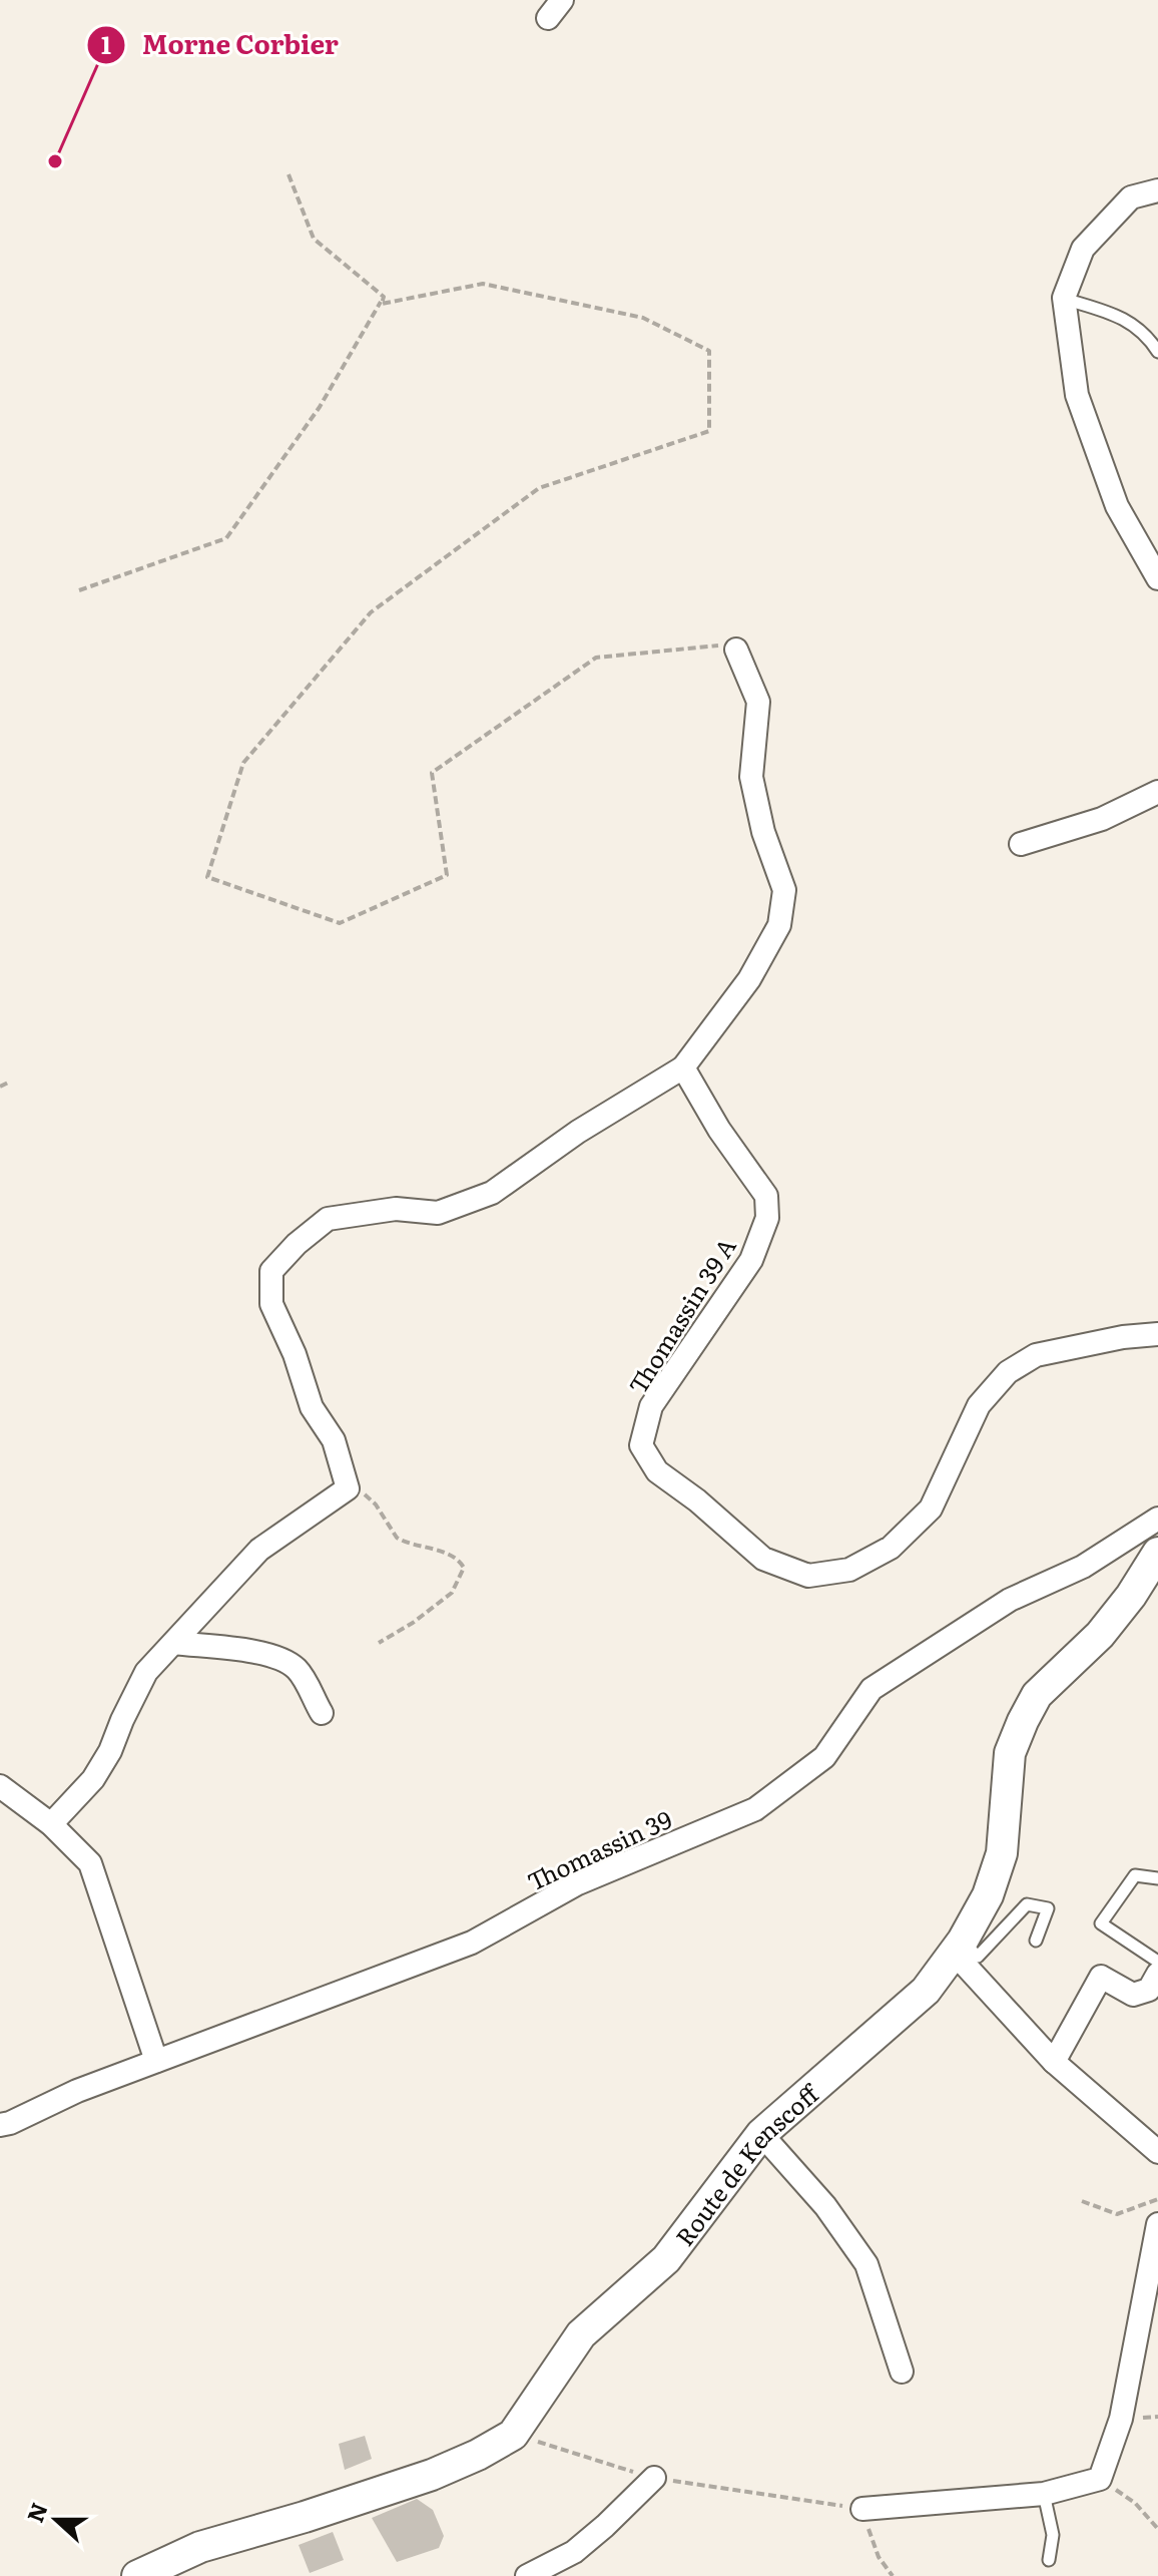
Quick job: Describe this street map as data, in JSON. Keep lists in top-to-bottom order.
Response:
{
  "streets": {
    "main road": ["Route de Kenscoff"],
    "street": ["Thomassin 39 A", "Thomassin 39"]
  },
  "places": ["Morne Corbier"],
  "north": "left"
}
